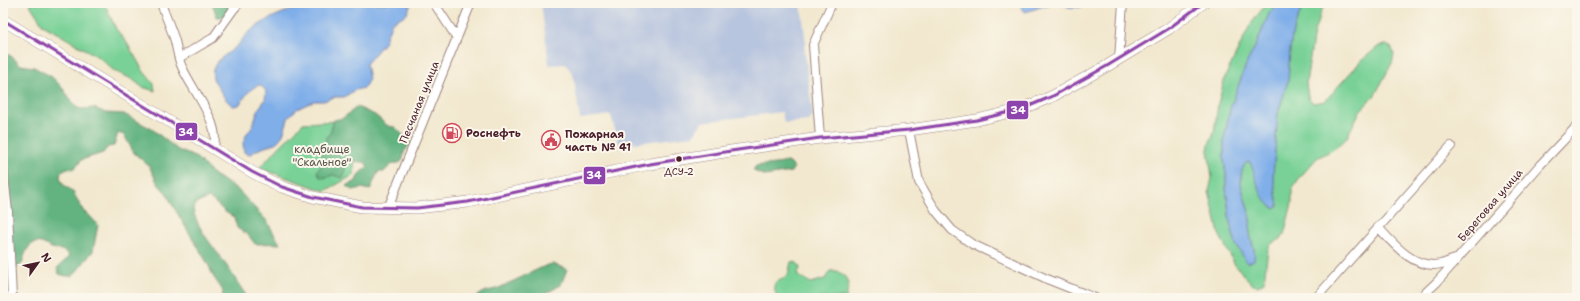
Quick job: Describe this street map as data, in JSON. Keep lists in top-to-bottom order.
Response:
{
  "streets": {
    "street": ["Песчаная улица", "Береговая улица"]
  },
  "parks": ["кладбище \"Скальное\""],
  "places": {
    "fuel station": ["Роснефть"],
    "public building": ["Пожарная часть № 41"],
    "other": ["ДСУ-2"]
  },
  "lines": ["transit line 34"],
  "north": "top right"
}
